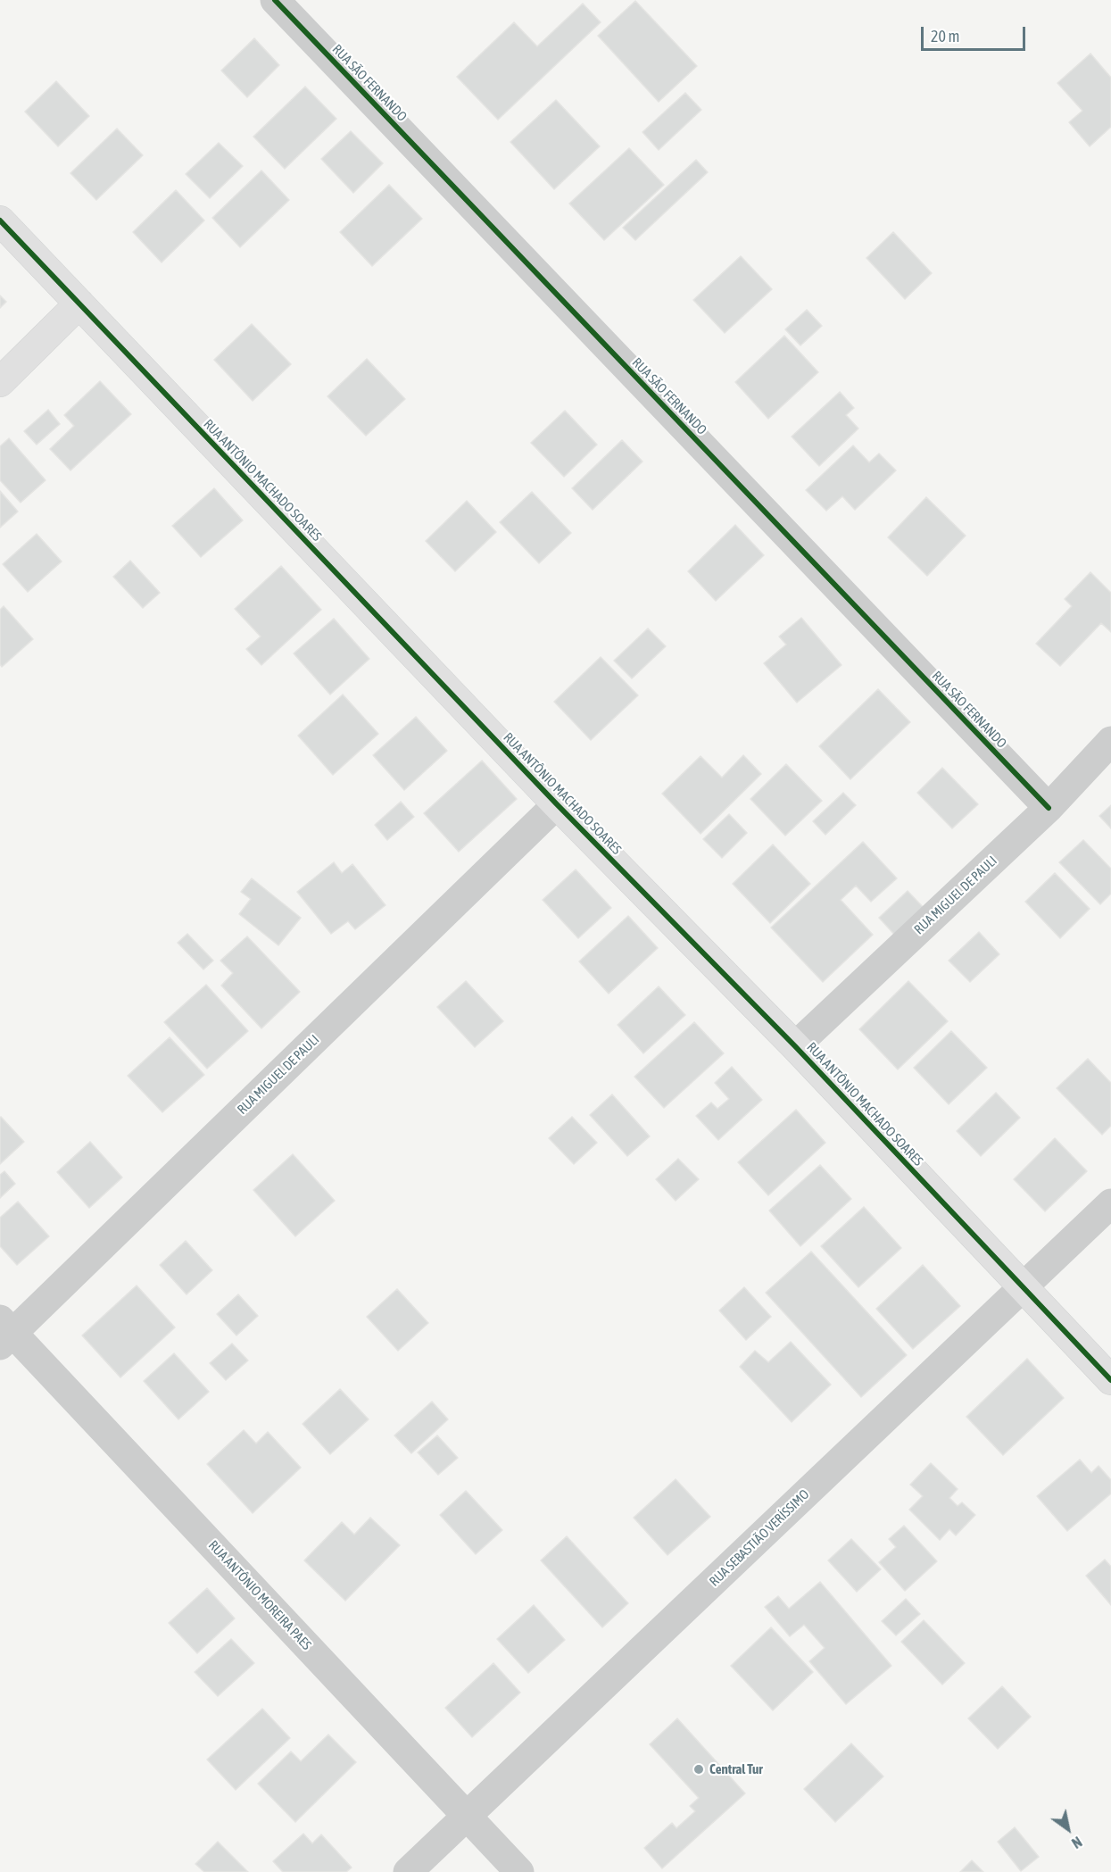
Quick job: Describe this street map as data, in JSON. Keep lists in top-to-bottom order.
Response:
{
  "streets": {
    "street": [
      "RUA SÃO FERNANDO",
      "RUA ANTÔNIO MACHADO SOARES",
      "RUA MIGUEL DE PAULI",
      "RUA SEBASTIÃO VERÍSSIMO",
      "RUA ANTÔNIO MOREIRA PAES"
    ]
  },
  "crossings": [
    ["RUA SÃO FERNANDO", "RUA MIGUEL DE PAULI"],
    ["RUA ANTÔNIO MACHADO SOARES", "RUA MIGUEL DE PAULI"],
    ["RUA ANTÔNIO MACHADO SOARES", "RUA SEBASTIÃO VERÍSSIMO"],
    ["RUA MIGUEL DE PAULI", "RUA ANTÔNIO MOREIRA PAES"],
    ["RUA SEBASTIÃO VERÍSSIMO", "RUA ANTÔNIO MOREIRA PAES"]
  ],
  "places": ["Central Tur"],
  "scale_bar": "20 m",
  "north": "bottom right"
}
